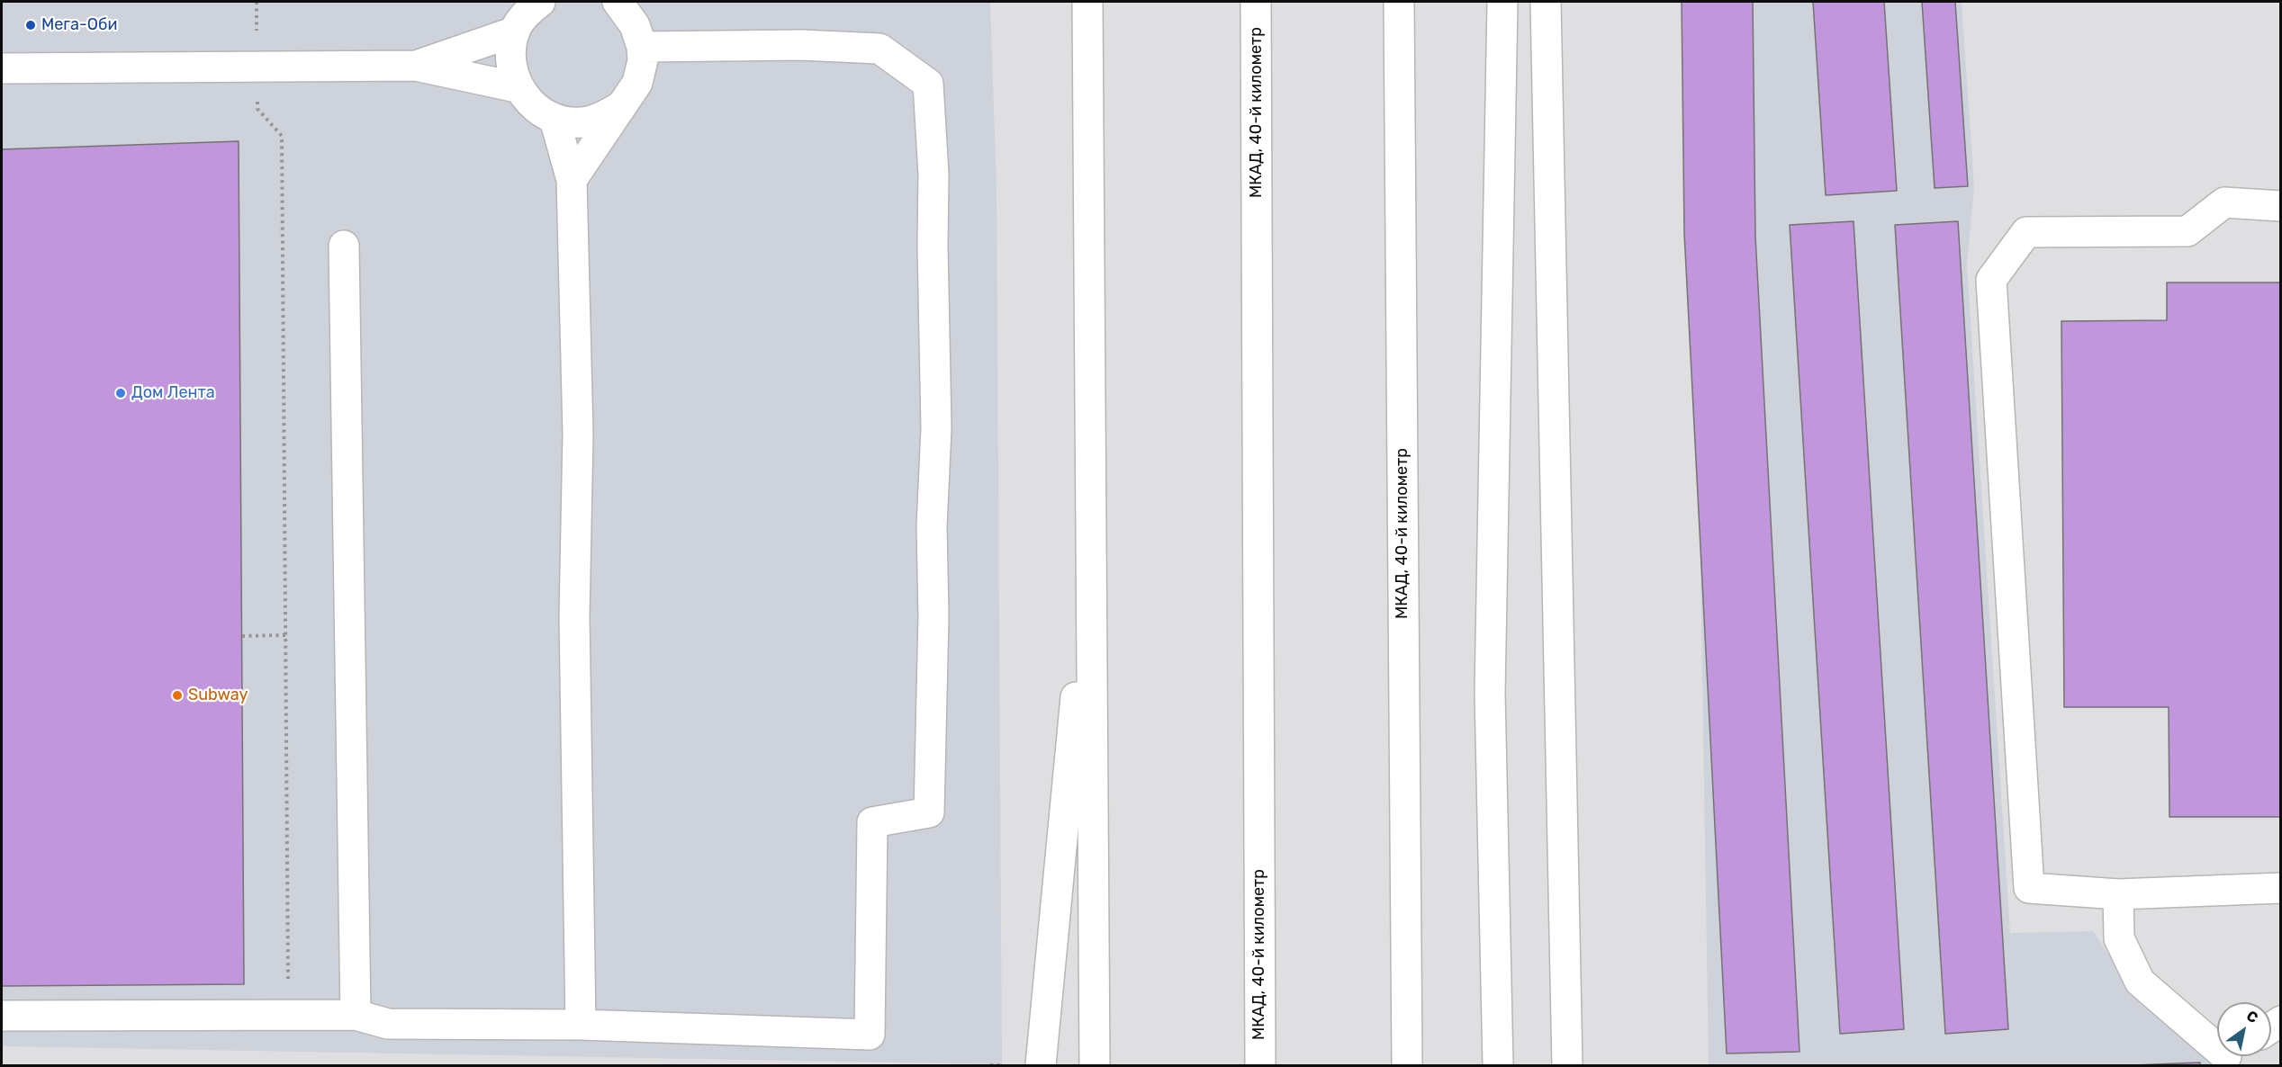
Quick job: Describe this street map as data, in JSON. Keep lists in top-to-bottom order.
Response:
{
  "streets": {
    "main road": ["МКАД, 40-й километр"]
  },
  "places": ["Мега-Оби", "Дом Лента", "Subway"],
  "north": "top right"
}
